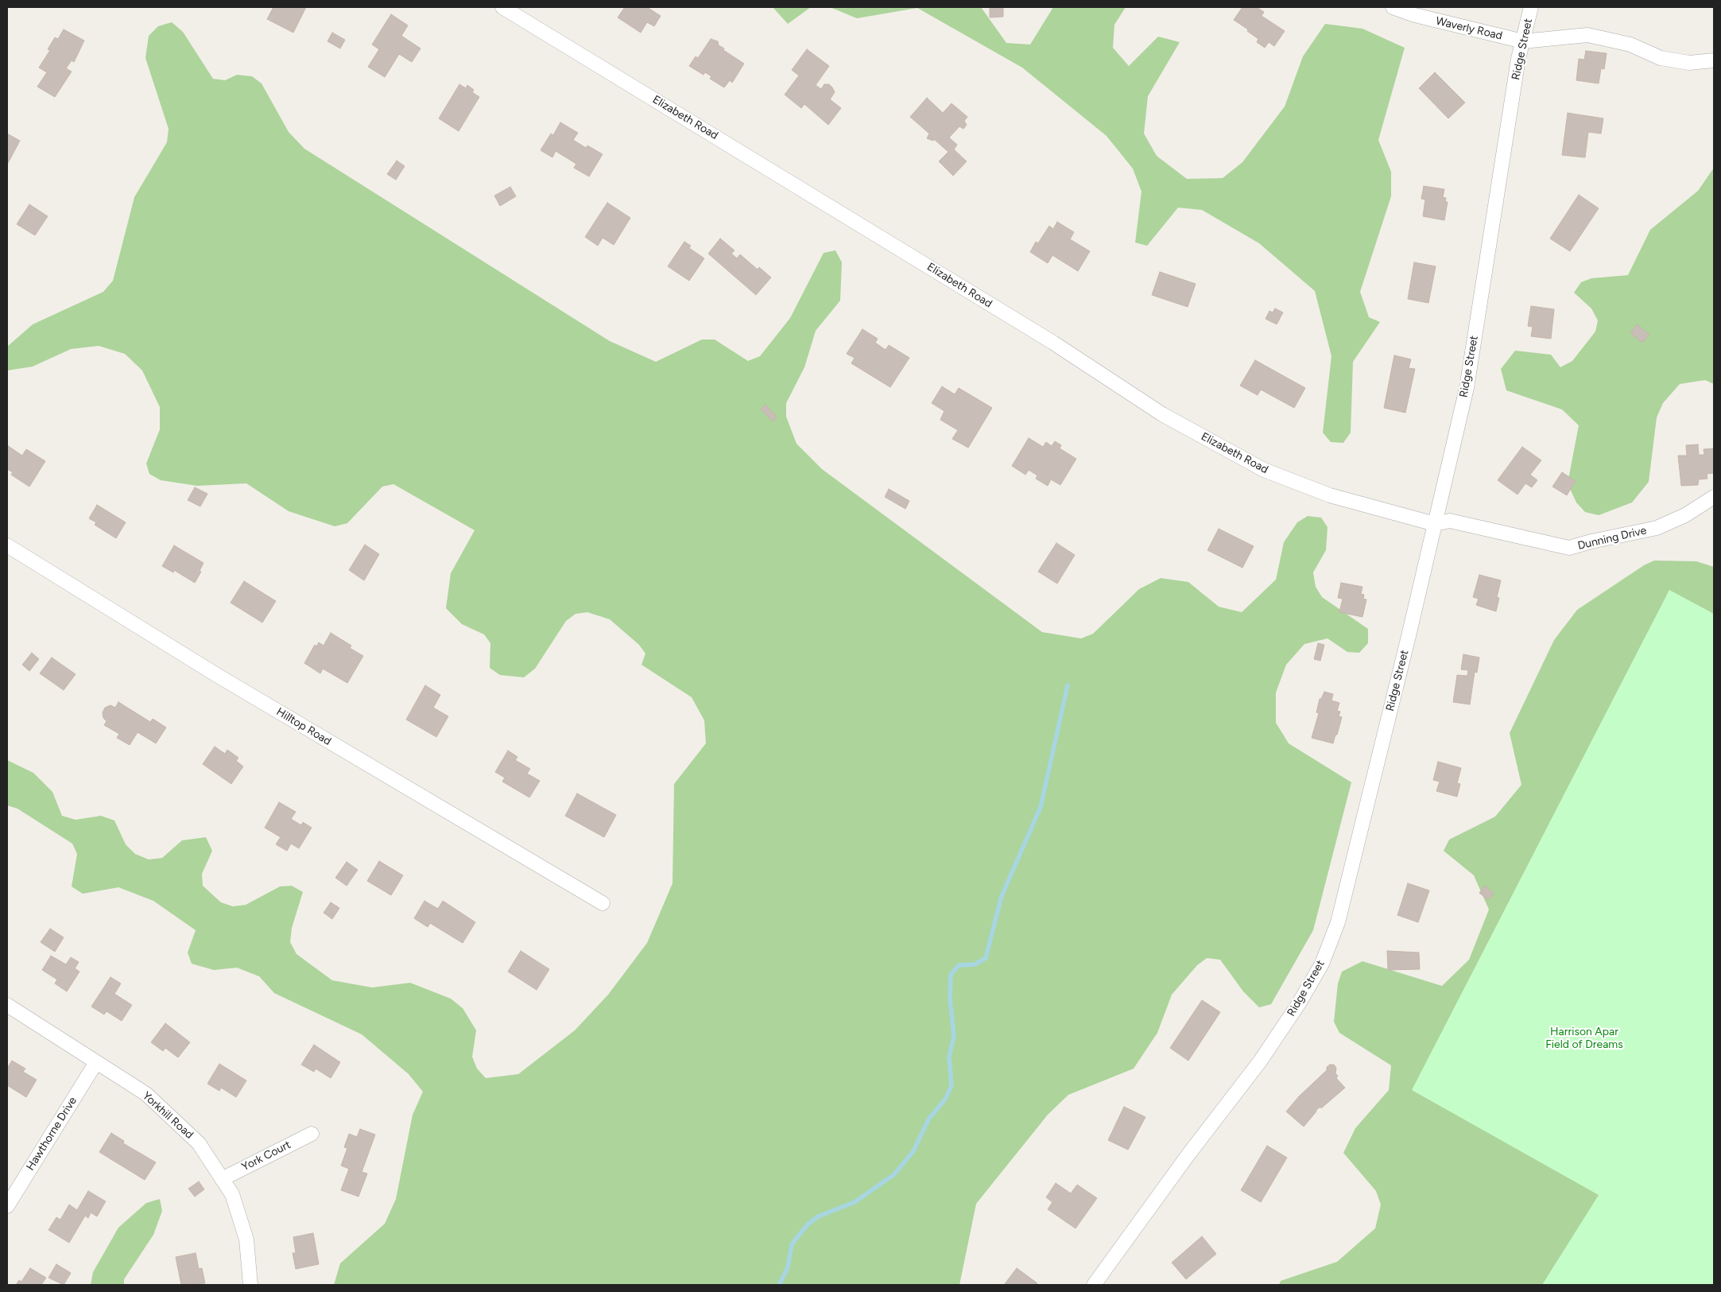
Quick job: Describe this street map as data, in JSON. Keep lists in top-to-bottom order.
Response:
{
  "streets": {
    "street": [
      "Waverly Road",
      "Ridge Street",
      "Elizabeth Road",
      "Dunning Drive",
      "Hilltop Road",
      "Yorkhill Road",
      "Hawthorne Drive",
      "York Court"
    ]
  },
  "crossings": [
    ["Waverly Road", "Ridge Street"],
    ["Ridge Street", "Elizabeth Road"],
    ["Ridge Street", "Dunning Drive"],
    ["Elizabeth Road", "Dunning Drive"],
    ["Yorkhill Road", "Hawthorne Drive"],
    ["Yorkhill Road", "York Court"]
  ],
  "parks": ["Harrison Apar Field of Dreams"]
}
